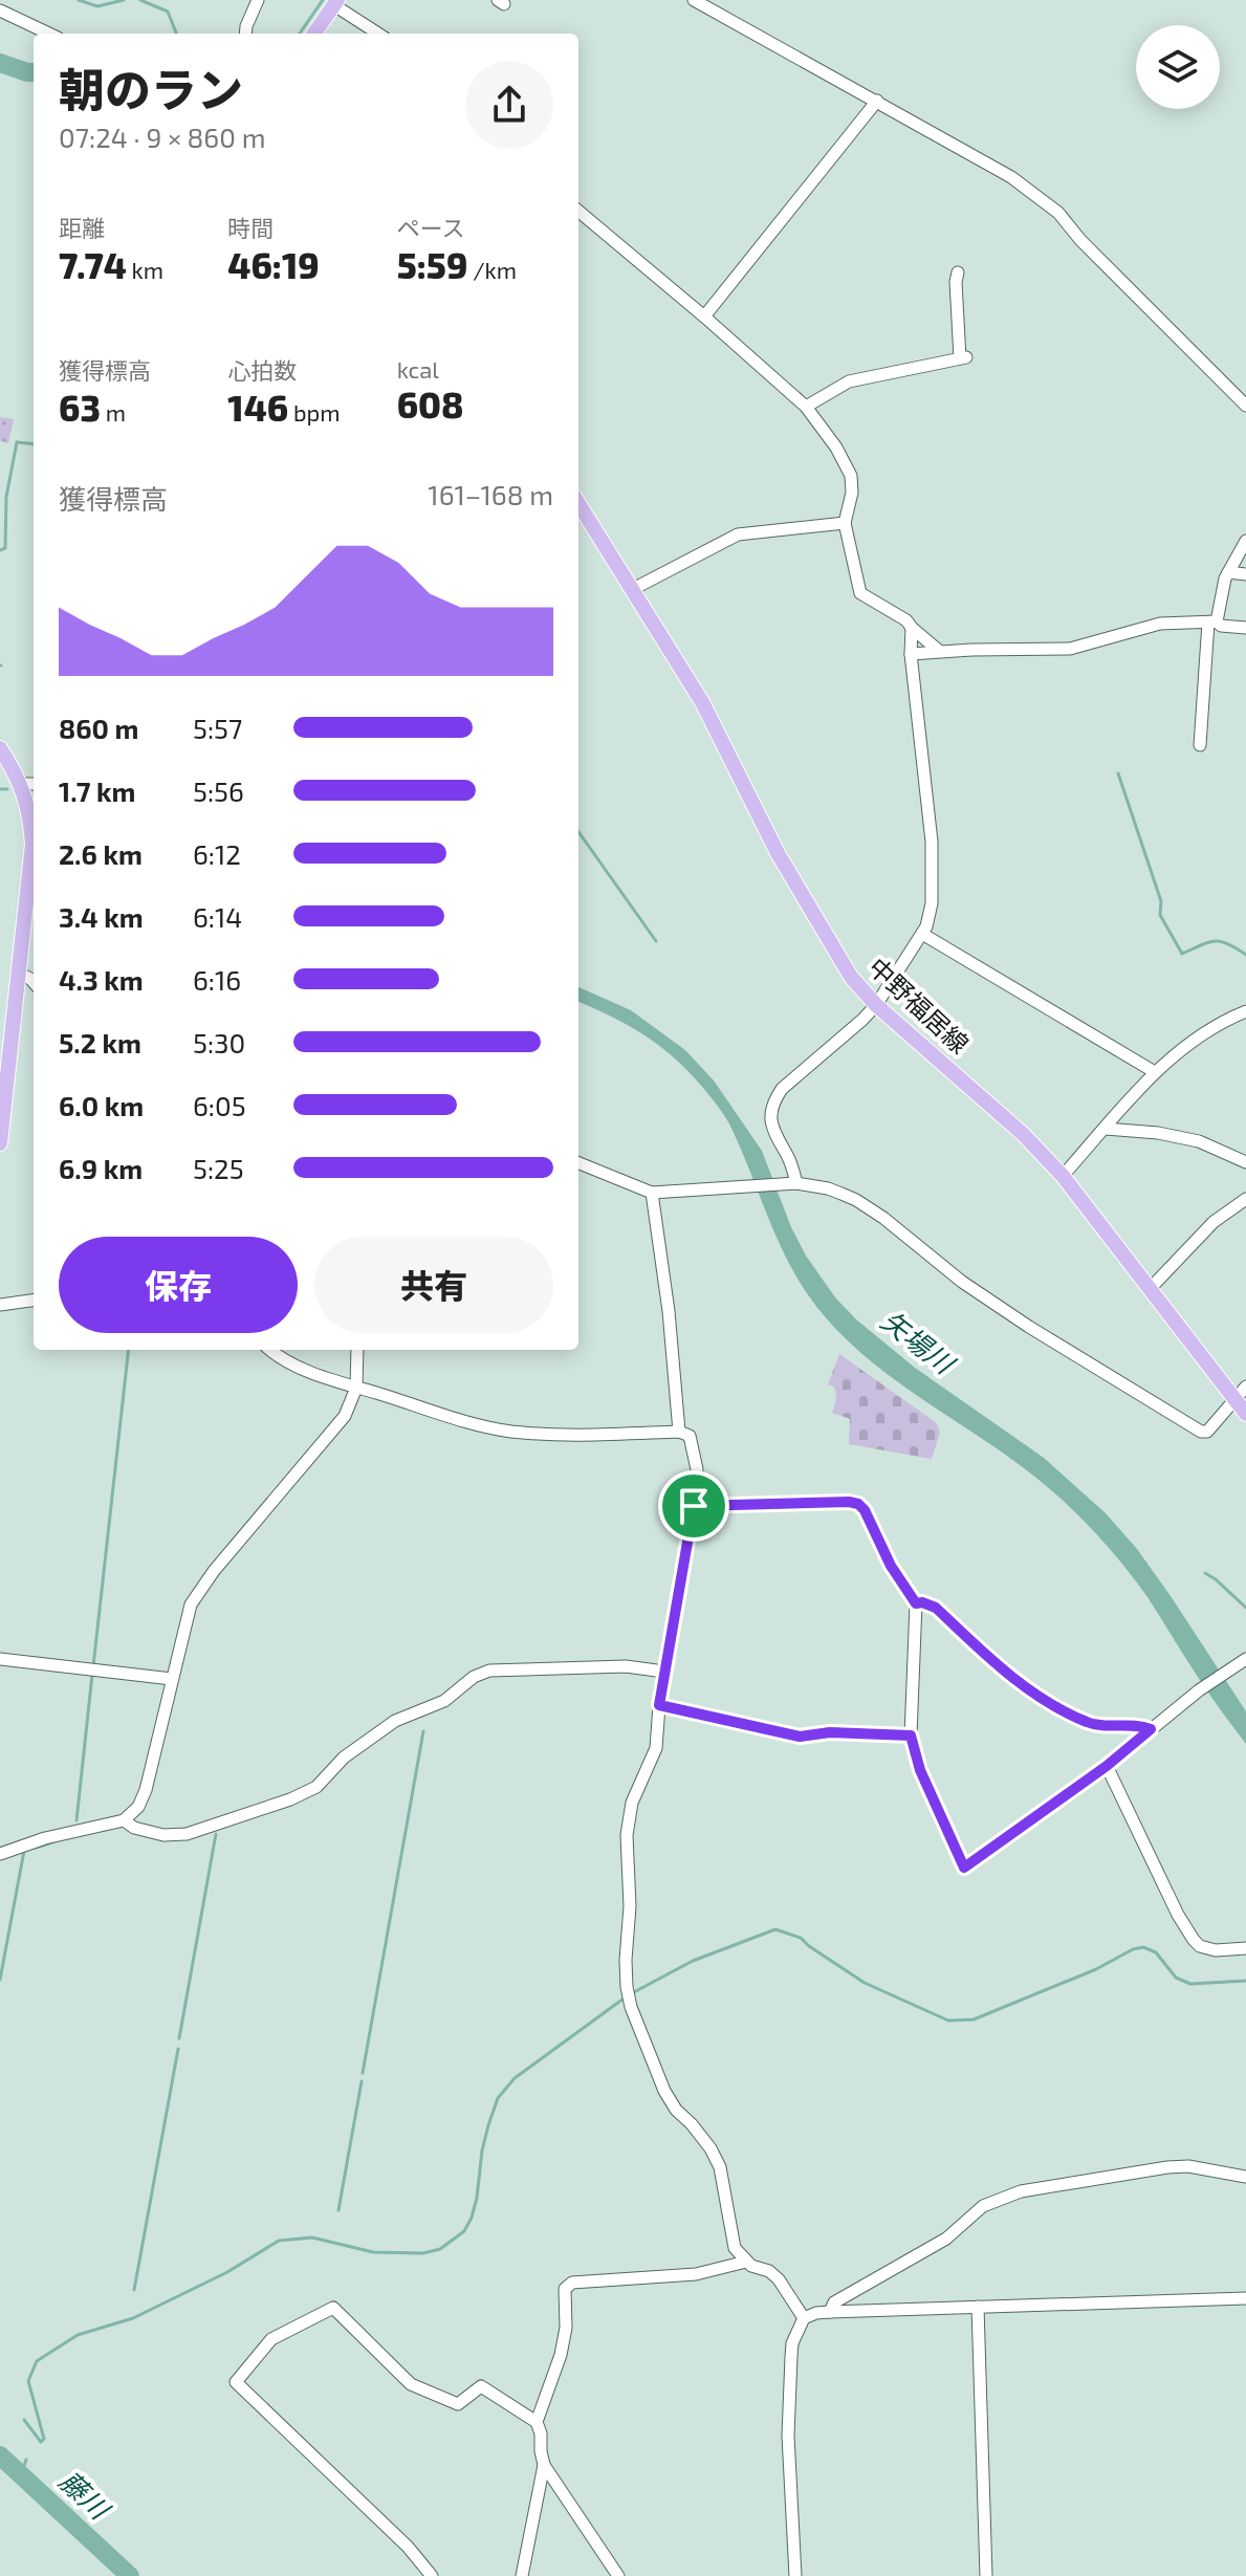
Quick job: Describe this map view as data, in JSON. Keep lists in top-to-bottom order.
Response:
{
  "streets": {
    "main road": ["中野福居線"]
  },
  "water": ["矢場川", "藤川"],
  "page": {
    "heading": ["朝のラン", "07:24 · 9 × 860 m"],
    "stats": [
      ["距離", "7.74 km"],
      ["時間", "46:19"],
      ["ペース", "5:59 /km"],
      ["獲得標高", "63 m"],
      ["心拍数", "146 bpm"],
      ["kcal", "608"]
    ],
    "chart": ["獲得標高", "161–168 m"],
    "list": [
      {
        "name": "860 m",
        "note": "5:57"
      },
      {
        "name": "1.7 km",
        "note": "5:56"
      },
      {
        "name": "2.6 km",
        "note": "6:12"
      },
      {
        "name": "3.4 km",
        "note": "6:14"
      },
      {
        "name": "4.3 km",
        "note": "6:16"
      },
      {
        "name": "5.2 km",
        "note": "5:30"
      },
      {
        "name": "6.0 km",
        "note": "6:05"
      },
      {
        "name": "6.9 km",
        "note": "5:25"
      }
    ],
    "buttons": ["保存", "共有"]
  }
}
